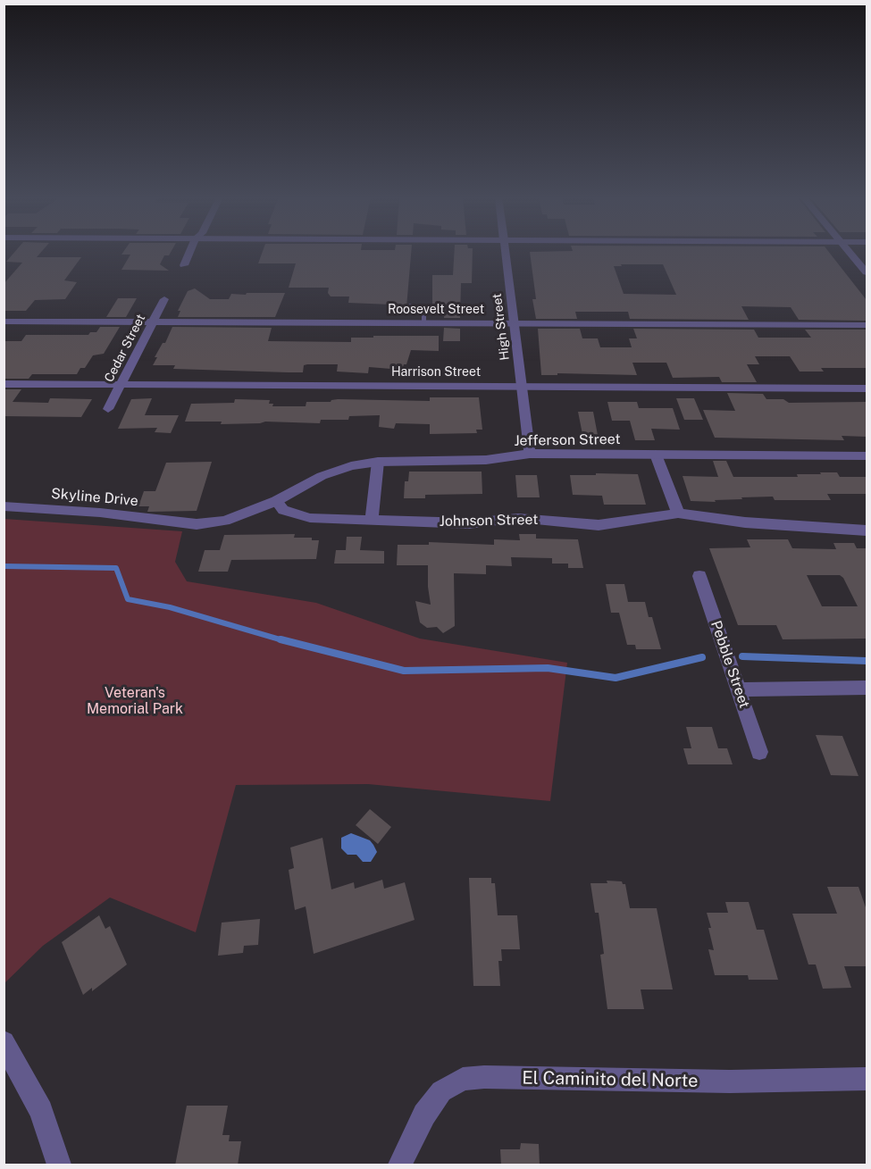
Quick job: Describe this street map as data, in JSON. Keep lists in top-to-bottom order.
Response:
{
  "streets": {
    "street": [
      "Roosevelt Street",
      "High Street",
      "Cedar Street",
      "Harrison Street",
      "Jefferson Street",
      "Skyline Drive",
      "Johnson Street",
      "Pebble Street",
      "El Caminito del Norte"
    ]
  },
  "crossings": [
    ["Roosevelt Street", "High Street"],
    ["Roosevelt Street", "Cedar Street"],
    ["High Street", "Harrison Street"],
    ["High Street", "Jefferson Street"],
    ["Cedar Street", "Harrison Street"],
    ["Jefferson Street", "Skyline Drive"],
    ["Jefferson Street", "Johnson Street"],
    ["Skyline Drive", "Johnson Street"]
  ],
  "parks": ["Veteran's Memorial Park"]
}
